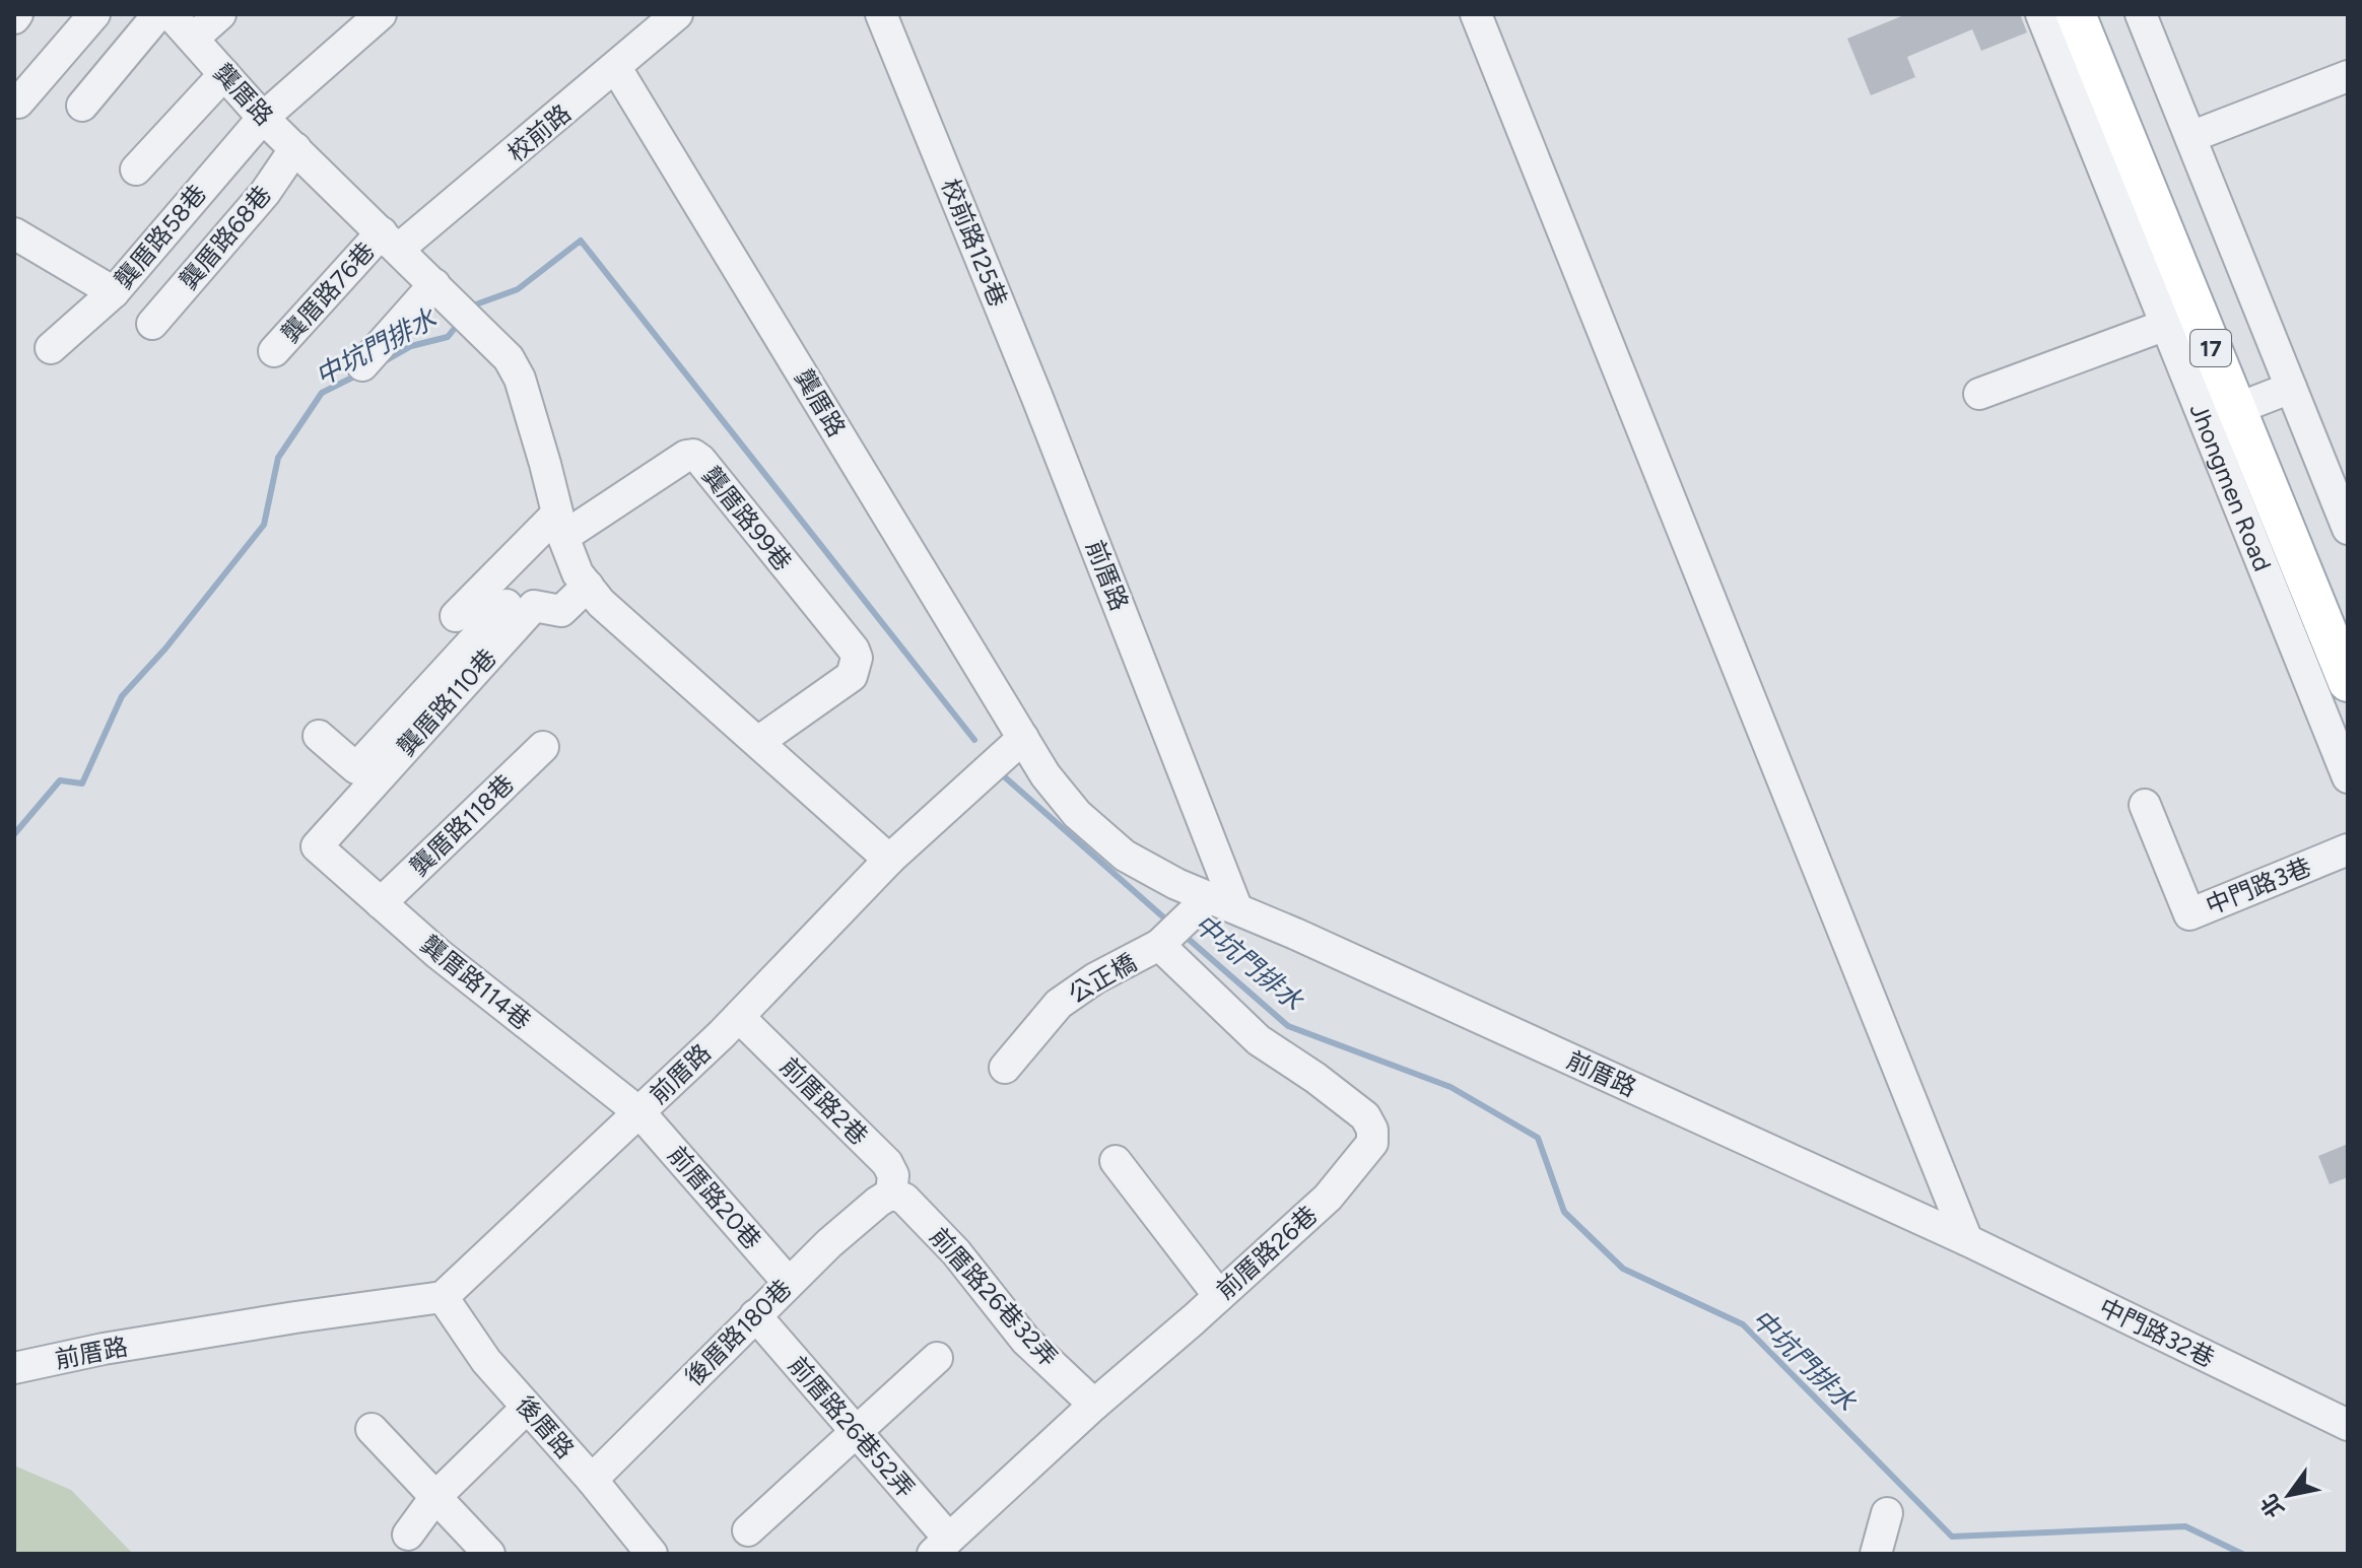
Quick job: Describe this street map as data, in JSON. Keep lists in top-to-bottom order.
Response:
{
  "streets": {
    "main road": ["17", "Jhongmen Road"],
    "street": [
      "龔厝路",
      "校前路",
      "龔厝路58巷",
      "龔厝路68巷",
      "校前路125巷",
      "龔厝路76巷",
      "龔厝路99巷",
      "前厝路",
      "龔厝路110巷",
      "龔厝路118巷",
      "中門路3巷",
      "公正橋",
      "龔厝路114巷",
      "前厝路2巷",
      "前厝路20巷",
      "前厝路26巷",
      "前厝路26巷32弄",
      "後厝路180巷",
      "中門路32巷",
      "後厝路",
      "前厝路26巷52弄"
    ]
  },
  "crossings": [
    ["龔厝路", "校前路"],
    ["龔厝路", "龔厝路58巷"],
    ["龔厝路", "龔厝路68巷"],
    ["龔厝路", "龔厝路76巷"],
    ["龔厝路", "龔厝路99巷"],
    ["龔厝路", "前厝路"],
    ["校前路", "龔厝路76巷"],
    ["校前路125巷", "前厝路"],
    ["前厝路", "公正橋"],
    ["前厝路", "龔厝路114巷"],
    ["前厝路", "前厝路2巷"],
    ["前厝路", "前厝路20巷"],
    ["前厝路", "中門路32巷"],
    ["前厝路", "後厝路"],
    ["龔厝路110巷", "龔厝路114巷"],
    ["龔厝路118巷", "龔厝路114巷"],
    ["公正橋", "前厝路26巷"],
    ["龔厝路114巷", "前厝路20巷"],
    ["前厝路2巷", "前厝路26巷32弄"],
    ["前厝路2巷", "後厝路180巷"],
    ["前厝路20巷", "後厝路180巷"],
    ["前厝路26巷", "前厝路26巷32弄"],
    ["前厝路26巷", "前厝路26巷52弄"],
    ["前厝路26巷32弄", "後厝路180巷"],
    ["後厝路180巷", "後厝路"],
    ["後厝路180巷", "前厝路26巷52弄"]
  ],
  "water": ["中坑門排水"],
  "north": "bottom left"
}
